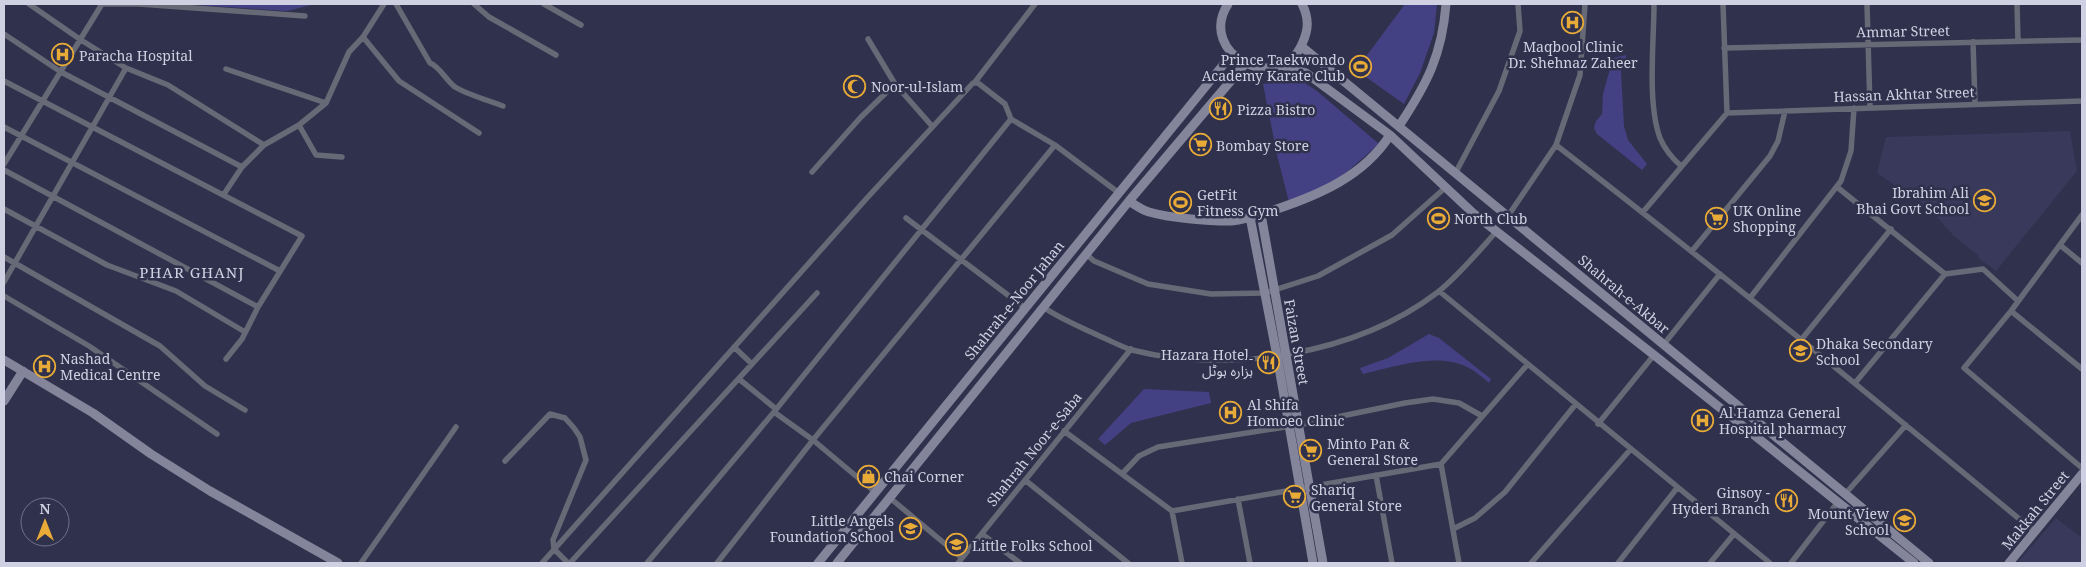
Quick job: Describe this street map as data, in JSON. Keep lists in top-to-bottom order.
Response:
{
  "streets": {
    "main road": [
      "Shahrah-e-Akbar",
      "Shahrah-e-Noor Jahan",
      "Faizan Street",
      "Makkah Street"
    ],
    "street": ["Ammar Street", "Hassan Akhtar Street", "Shahrah Noor-e-Saba"]
  },
  "districts": ["PHAR GHANJ"],
  "places": {
    "hospital": [
      "Maqbool Clinic Dr. Shehnaz Zaheer",
      "Paracha Hospital",
      "Nashad Medical Centre",
      "Al Shifa Homoeo Clinic",
      "Al Hamza General Hospital pharmacy"
    ],
    "sports": ["Prince Taekwondo Academy Karate Club", "GetFit Fitness Gym", "North Club"],
    "mosque": ["Noor-ul-Islam"],
    "restaurant": ["Pizza Bistro", "Hazara Hotel۔ ہزارہ ہوٹل", "Ginsoy - Hyderi Branch"],
    "supermarket": [
      "Bombay Store",
      "UK Online Shopping",
      "Minto Pan & General Store",
      "Shariq General Store"
    ],
    "school or university": [
      "Ibrahim Ali Bhai Govt School",
      "Dhaka Secondary School",
      "Mount View School",
      "Little Angels Foundation School",
      "Little Folks School"
    ],
    "shop": ["Chai Corner"]
  },
  "north": "top"
}
